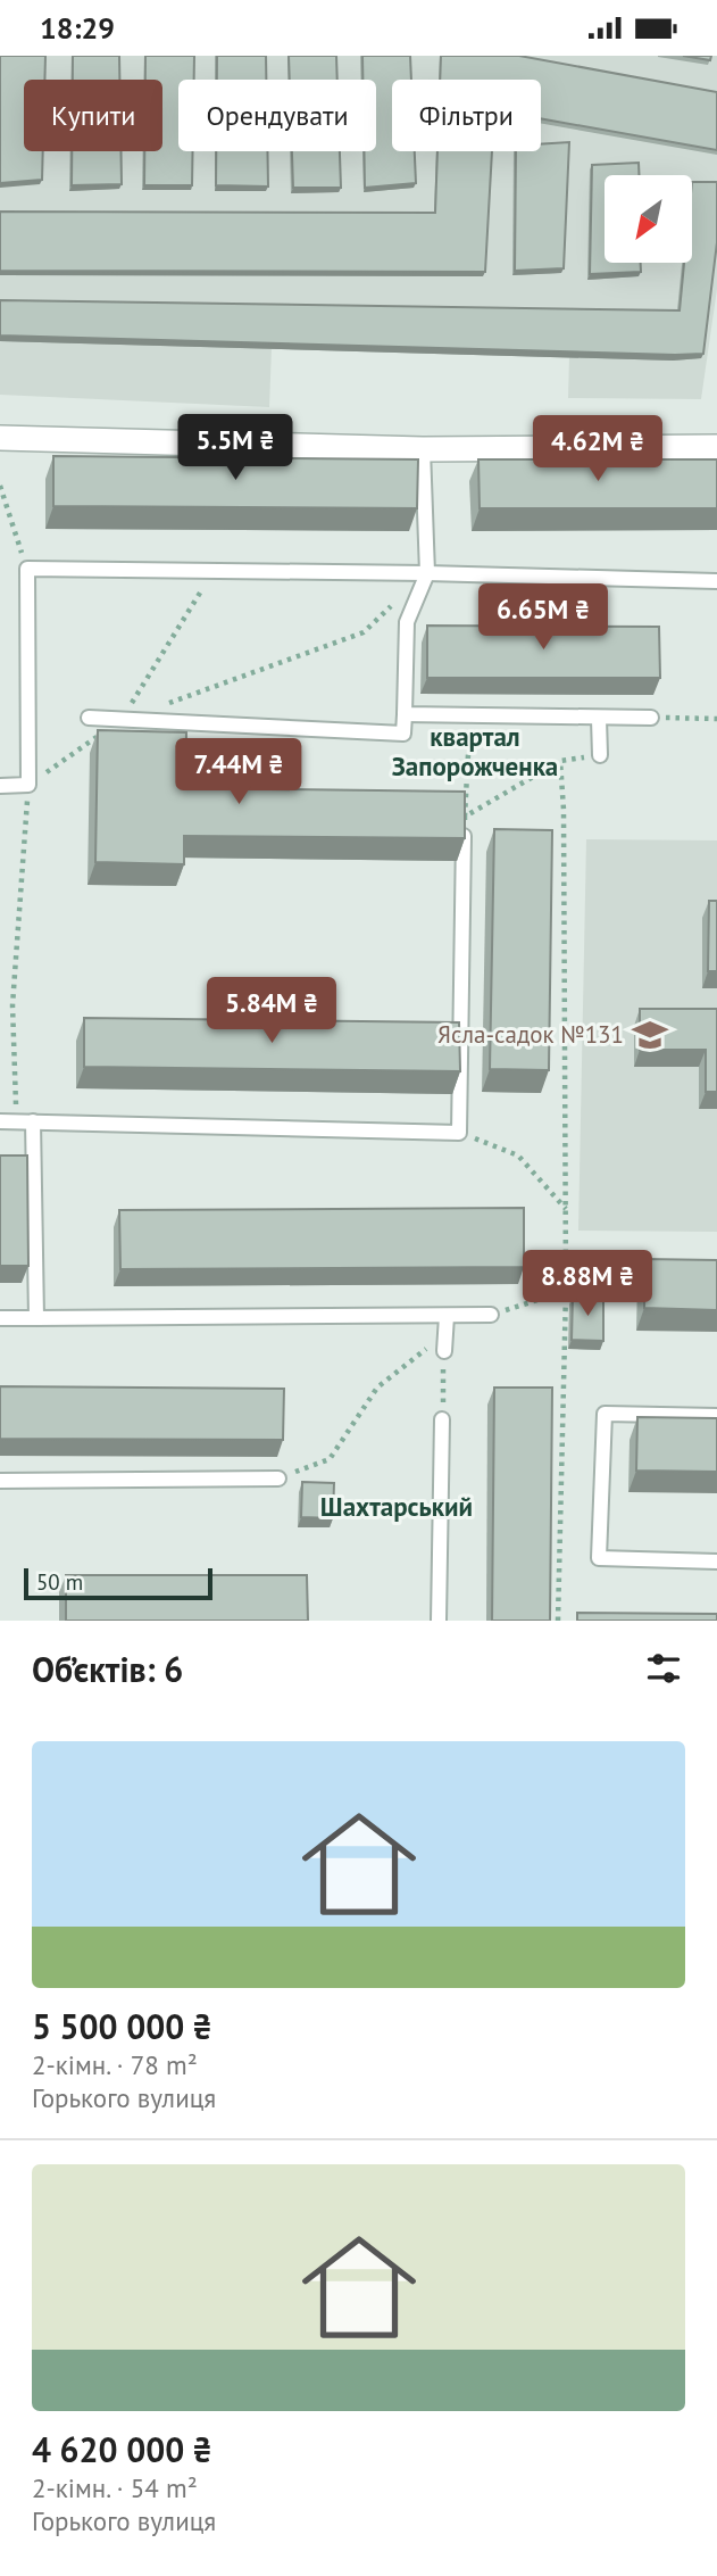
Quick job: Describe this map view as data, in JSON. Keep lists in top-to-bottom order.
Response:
{
  "districts": ["квартал Запорожченка", "Шахтарський"],
  "places": {
    "school or university": ["Ясла-садок №131"]
  },
  "scale_bar": "50 m",
  "north": "bottom left",
  "page": {
    "status": "18:29",
    "chip": ["Купити", "Орендувати", "Фільтри"],
    "price": [
      "5.5M ₴",
      "4.62M ₴",
      "6.65M ₴",
      "7.44M ₴",
      "5.84M ₴",
      "8.88M ₴"
    ],
    "scale": "50 m",
    "heading": "Об’єктів: 6",
    "list": [
      {
        "name": "5 500 000 ₴",
        "note": "2-кімн. · 78 m² · Горького вулиця"
      },
      {
        "name": "4 620 000 ₴",
        "note": "2-кімн. · 54 m² · Горького вулиця"
      }
    ]
  }
}
